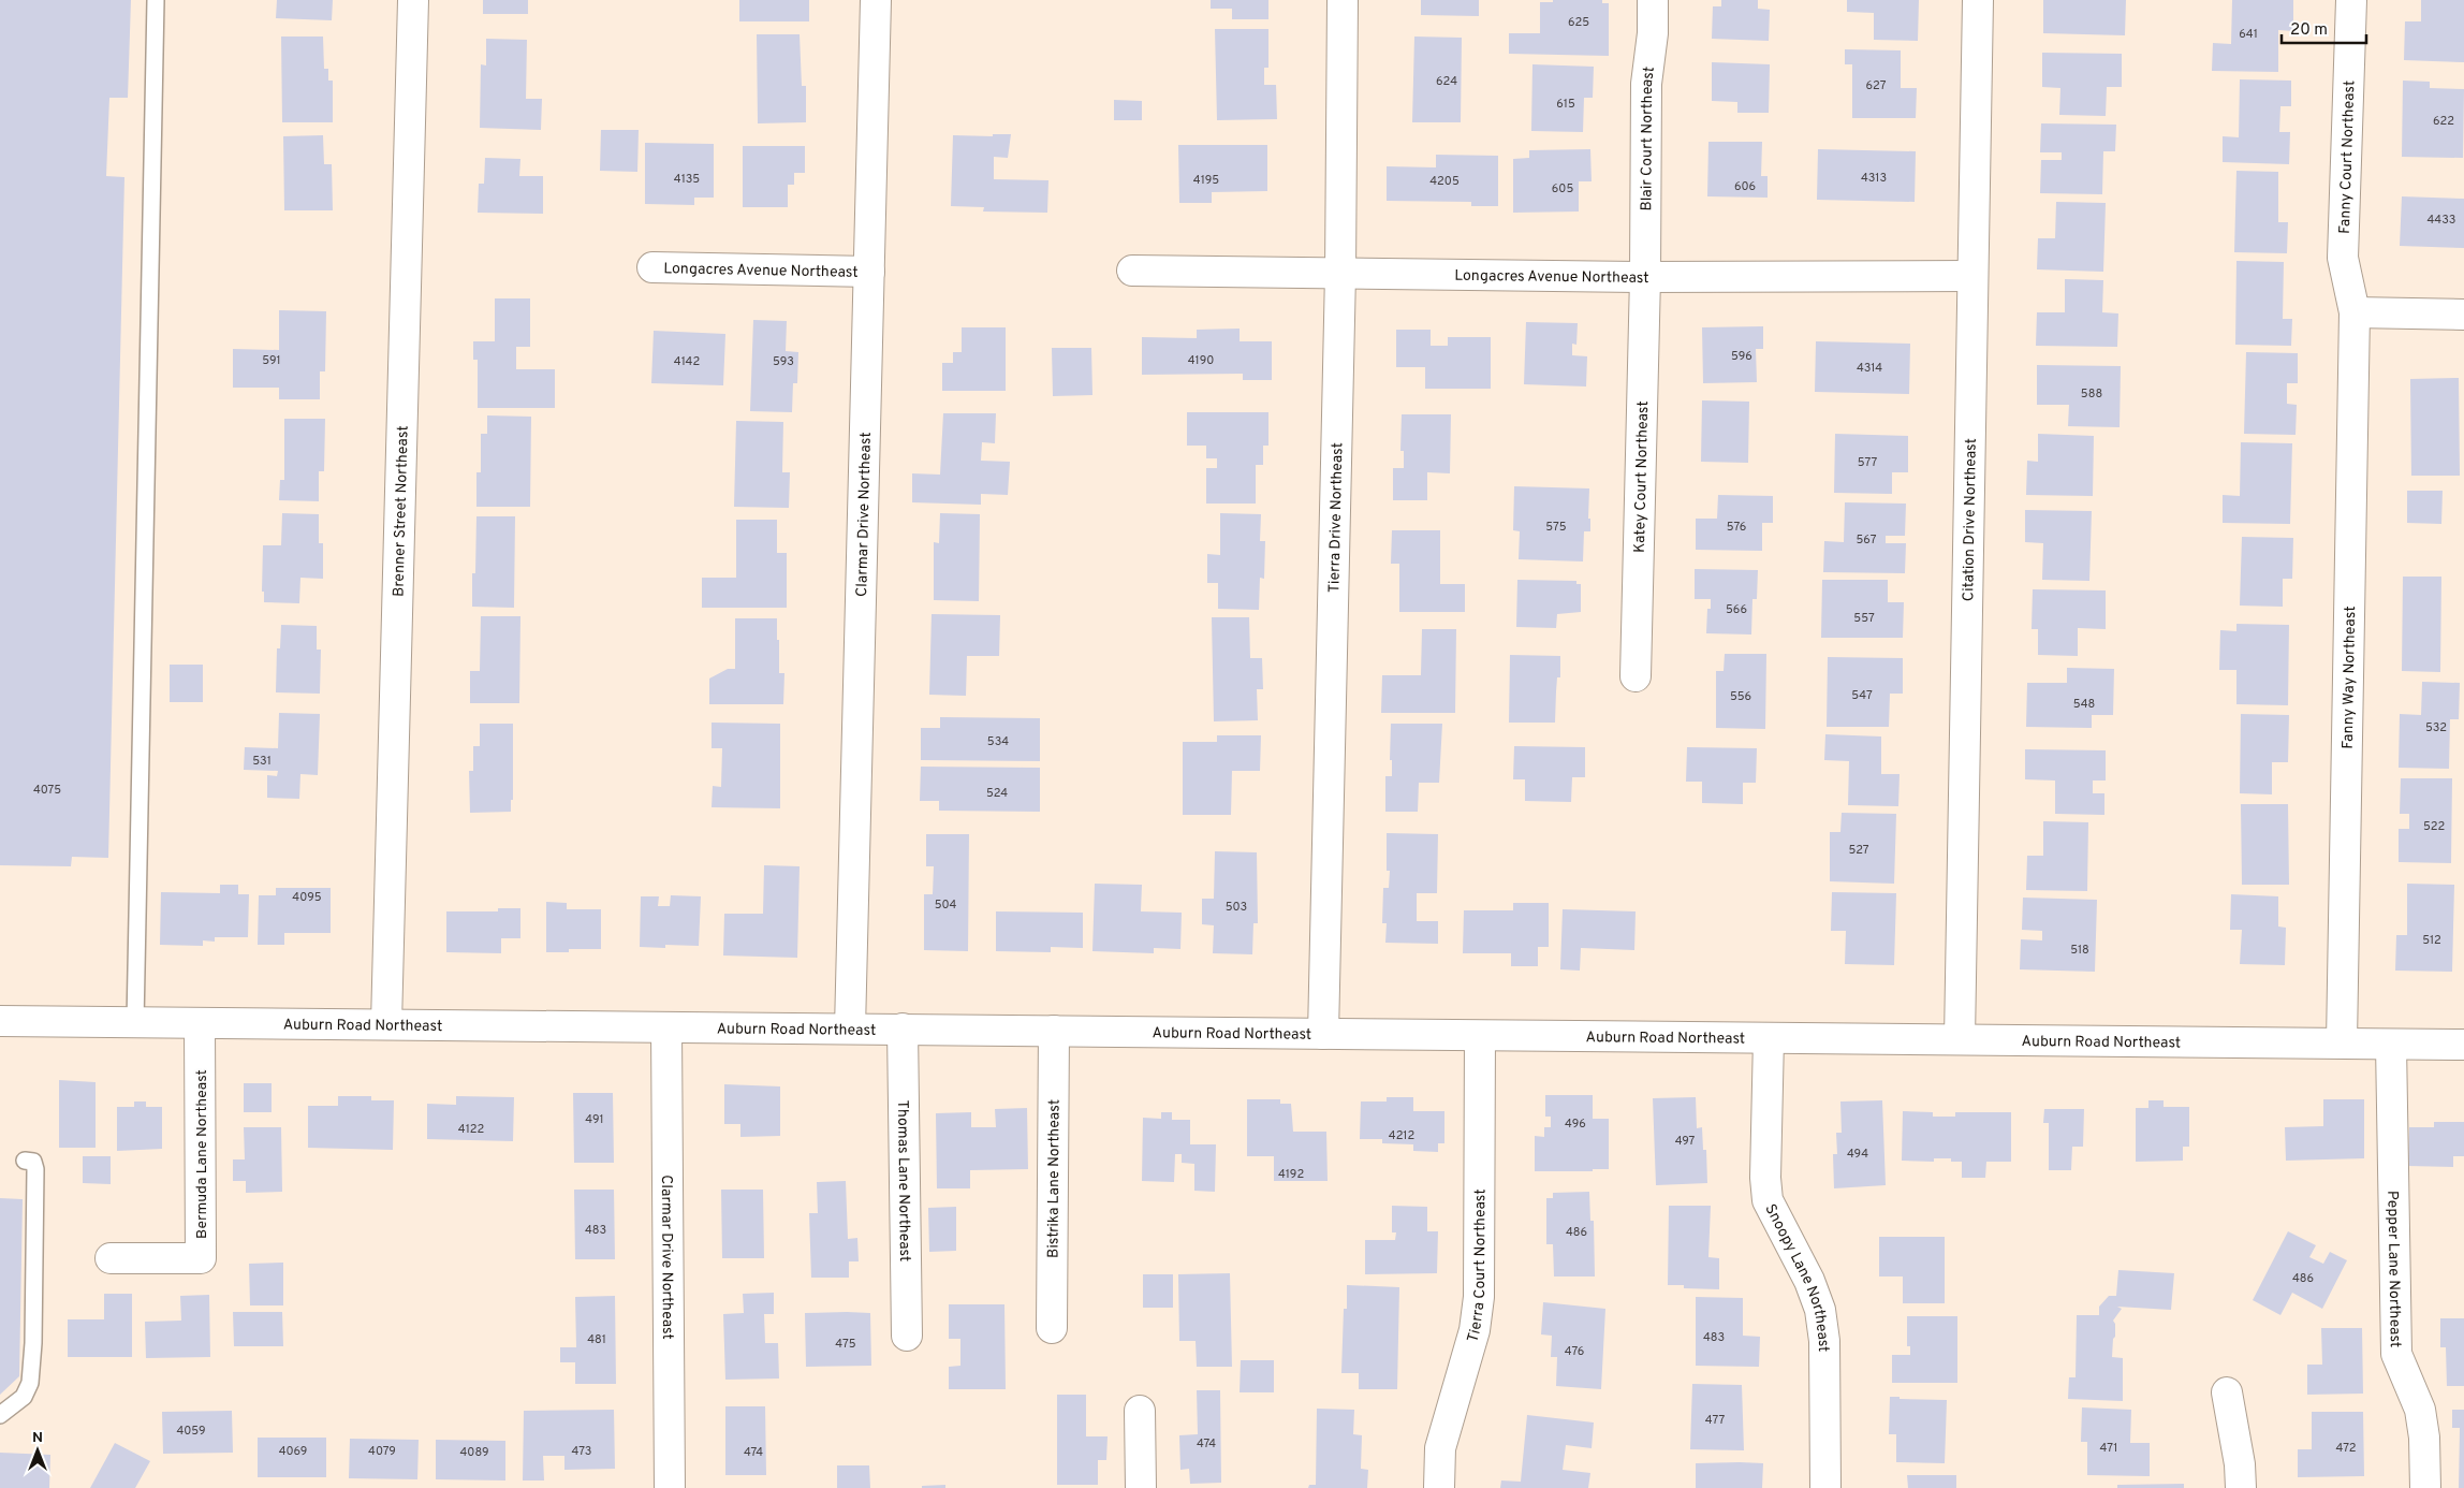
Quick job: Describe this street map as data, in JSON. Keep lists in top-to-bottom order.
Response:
{
  "streets": {
    "street": [
      "Blair Court Northeast",
      "Fanny Court Northeast",
      "Longacres Avenue Northeast",
      "Katey Court Northeast",
      "Brenner Street Northeast",
      "Clarmar Drive Northeast",
      "Tierra Drive Northeast",
      "Citation Drive Northeast",
      "Fanny Way Northeast",
      "Auburn Road Northeast",
      "Bermuda Lane Northeast",
      "Bistrika Lane Northeast",
      "Thomas Lane Northeast",
      "Tierra Court Northeast",
      "Pepper Lane Northeast",
      "Snoopy Lane Northeast"
    ]
  },
  "crossings": [
    ["Blair Court Northeast", "Longacres Avenue Northeast"],
    ["Blair Court Northeast", "Katey Court Northeast"],
    ["Fanny Court Northeast", "Fanny Way Northeast"],
    ["Longacres Avenue Northeast", "Katey Court Northeast"],
    ["Longacres Avenue Northeast", "Clarmar Drive Northeast"],
    ["Longacres Avenue Northeast", "Tierra Drive Northeast"],
    ["Longacres Avenue Northeast", "Citation Drive Northeast"],
    ["Brenner Street Northeast", "Auburn Road Northeast"],
    ["Clarmar Drive Northeast", "Auburn Road Northeast"],
    ["Tierra Drive Northeast", "Auburn Road Northeast"],
    ["Citation Drive Northeast", "Auburn Road Northeast"],
    ["Fanny Way Northeast", "Auburn Road Northeast"],
    ["Auburn Road Northeast", "Bermuda Lane Northeast"],
    ["Auburn Road Northeast", "Bistrika Lane Northeast"],
    ["Auburn Road Northeast", "Thomas Lane Northeast"],
    ["Auburn Road Northeast", "Tierra Court Northeast"],
    ["Auburn Road Northeast", "Pepper Lane Northeast"],
    ["Auburn Road Northeast", "Snoopy Lane Northeast"]
  ],
  "house_numbers": [
    "625",
    "641",
    "624",
    "627",
    "615",
    "622",
    "4313",
    "4135",
    "4195",
    "4205",
    "606",
    "605",
    "4433",
    "596",
    "591",
    "4190",
    "4142",
    "593",
    "4314",
    "588",
    "577",
    "575",
    "576",
    "567",
    "566",
    "557",
    "547",
    "556",
    "548",
    "532",
    "534",
    "531",
    "4075",
    "524",
    "522",
    "527",
    "4095",
    "504",
    "503",
    "512",
    "518",
    "491",
    "496",
    "4122",
    "4212",
    "497",
    "494",
    "4192",
    "483",
    "486",
    "486",
    "483",
    "481",
    "475",
    "476",
    "477",
    "4059",
    "474",
    "471",
    "472",
    "4069",
    "4079",
    "473",
    "4089",
    "474"
  ],
  "scale_bar": "20 m",
  "north": "top"
}
